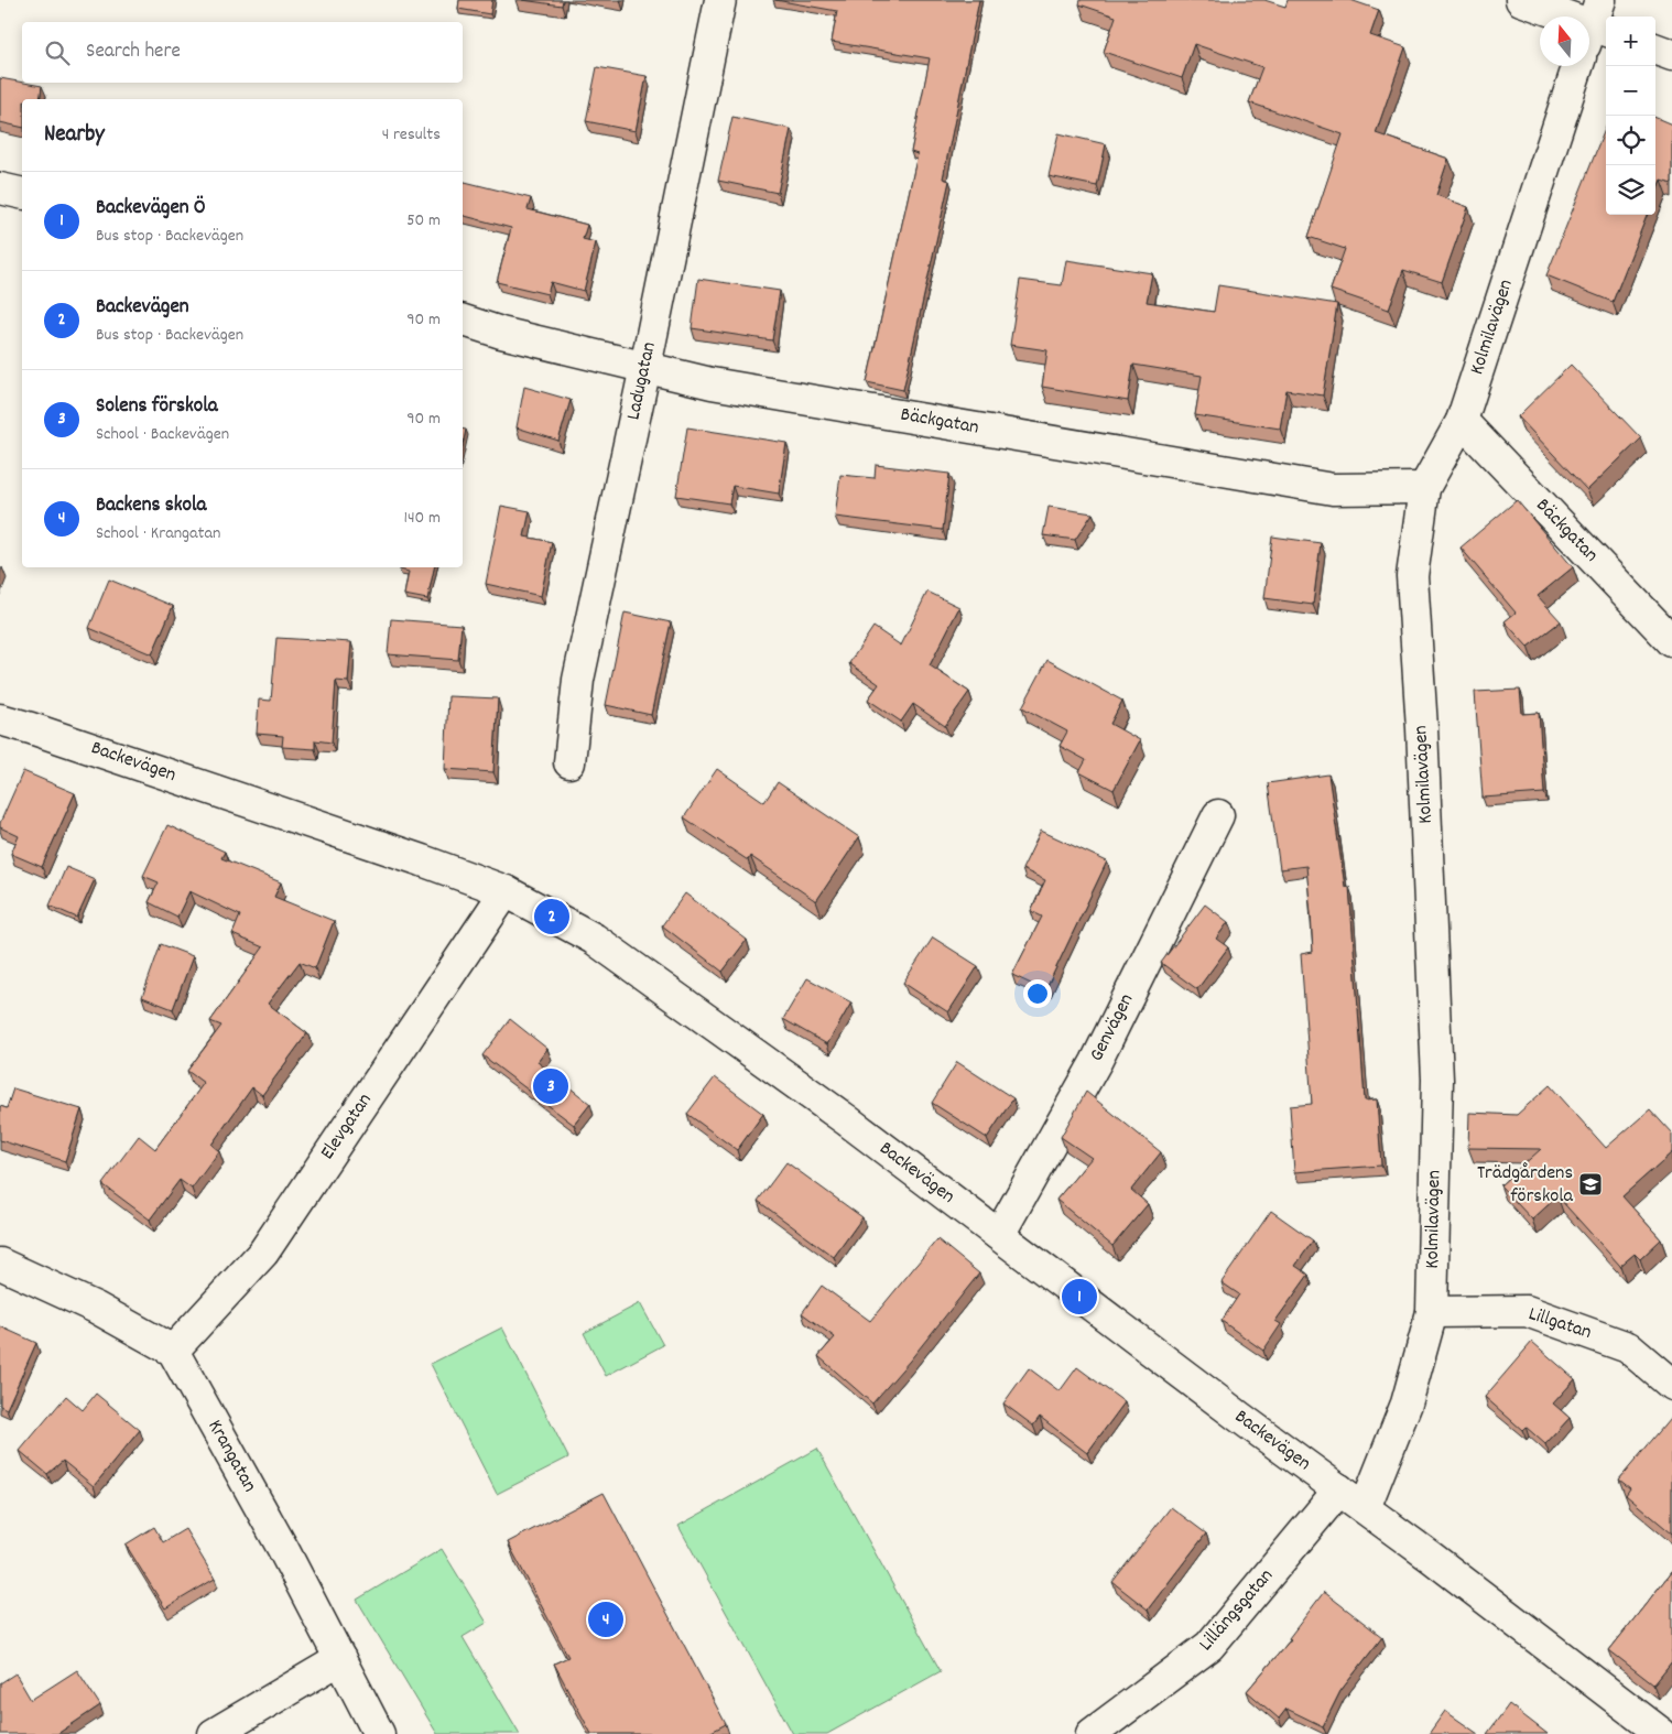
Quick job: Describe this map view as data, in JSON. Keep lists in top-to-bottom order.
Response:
{
  "streets": {
    "street": [
      "Kolmilavägen",
      "Ladugatan",
      "Bäckgatan",
      "Backevägen",
      "Genvägen",
      "Elevgatan",
      "Lillgatan",
      "Krangatan",
      "Lillängsgatan"
    ]
  },
  "crossings": [
    ["Kolmilavägen", "Bäckgatan"],
    ["Kolmilavägen", "Backevägen"],
    ["Kolmilavägen", "Lillgatan"],
    ["Ladugatan", "Bäckgatan"],
    ["Backevägen", "Genvägen"],
    ["Backevägen", "Elevgatan"],
    ["Backevägen", "Lillängsgatan"],
    ["Elevgatan", "Krangatan"]
  ],
  "places": {
    "school or university": ["Trädgårdens förskola"]
  },
  "north": "top",
  "page": {
    "map_buttons": ["+", "−"],
    "search": "Search here",
    "heading": ["Nearby", "4 results"],
    "list": [
      {
        "mark": "1",
        "name": "Backevägen Ö",
        "note": "Bus stop · Backevägen",
        "value": "50 m"
      },
      {
        "mark": "2",
        "name": "Backevägen",
        "note": "Bus stop · Backevägen",
        "value": "90 m"
      },
      {
        "mark": "3",
        "name": "Solens förskola",
        "note": "School · Backevägen",
        "value": "90 m"
      },
      {
        "mark": "4",
        "name": "Backens skola",
        "note": "School · Krangatan",
        "value": "140 m"
      }
    ],
    "pins": [
      "2",
      "3",
      "1",
      "4"
    ]
  }
}
